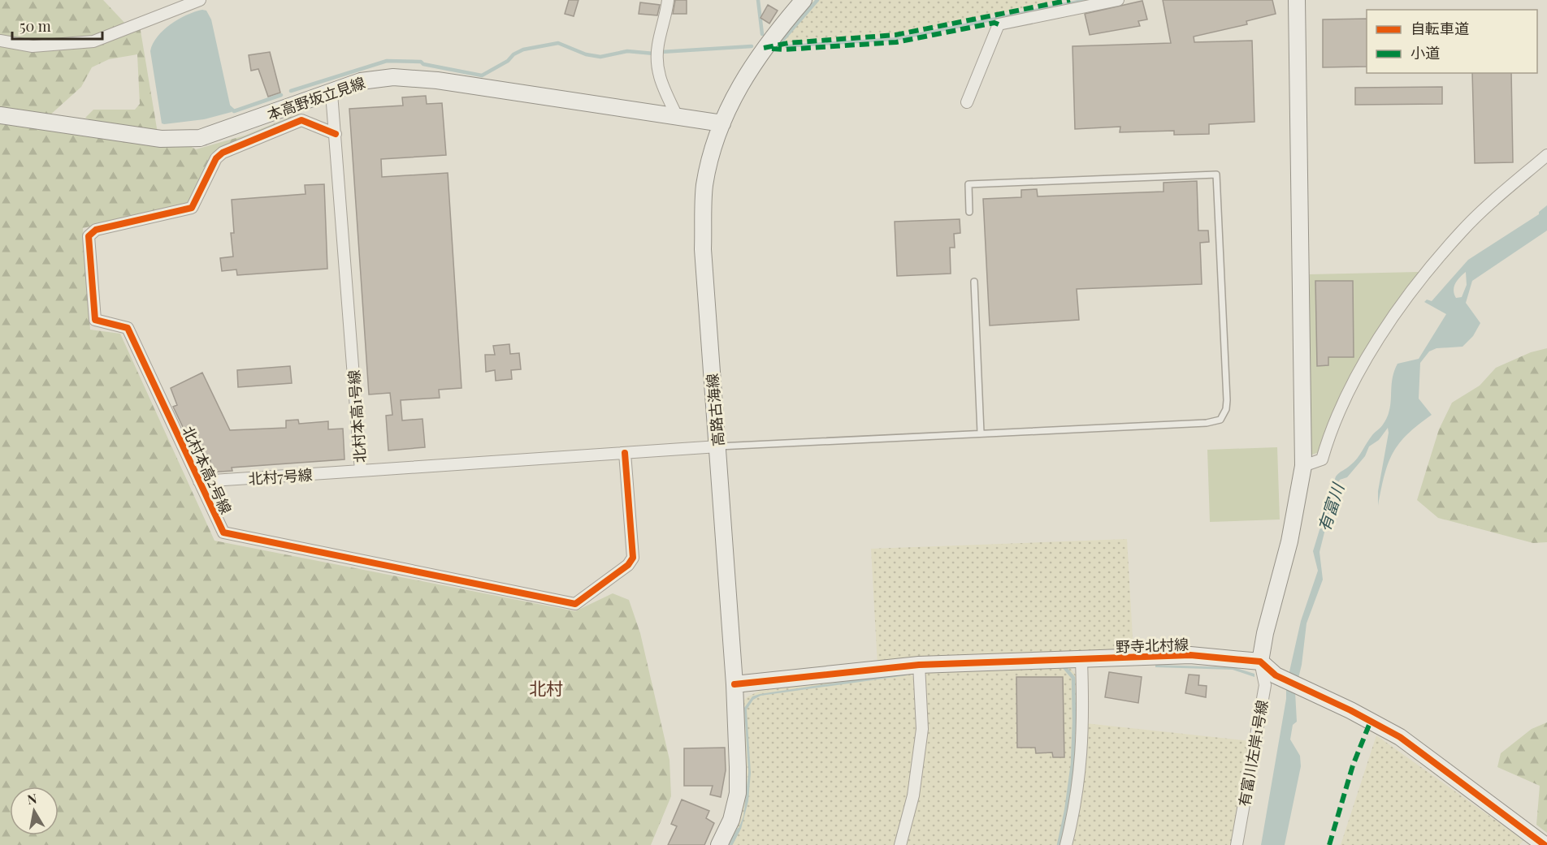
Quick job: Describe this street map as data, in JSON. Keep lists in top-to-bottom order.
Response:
{
  "streets": {
    "street": [
      "本高野坂立見線",
      "高路古海線",
      "北村本高1号線",
      "北村本高2号線",
      "北村7号線",
      "野寺北村線",
      "有富川左岸1号線"
    ]
  },
  "crossings": [
    ["本高野坂立見線", "高路古海線"],
    ["本高野坂立見線", "北村本高1号線"],
    ["高路古海線", "北村本高1号線"],
    ["高路古海線", "野寺北村線"],
    ["北村本高1号線", "北村本高2号線"],
    ["北村本高1号線", "北村7号線"],
    ["北村本高2号線", "北村7号線"],
    ["野寺北村線", "有富川左岸1号線"]
  ],
  "districts": ["北村"],
  "water": ["有富川"],
  "legend": ["自転車道", "小道"],
  "scale_bar": "50 m",
  "north": "top"
}
